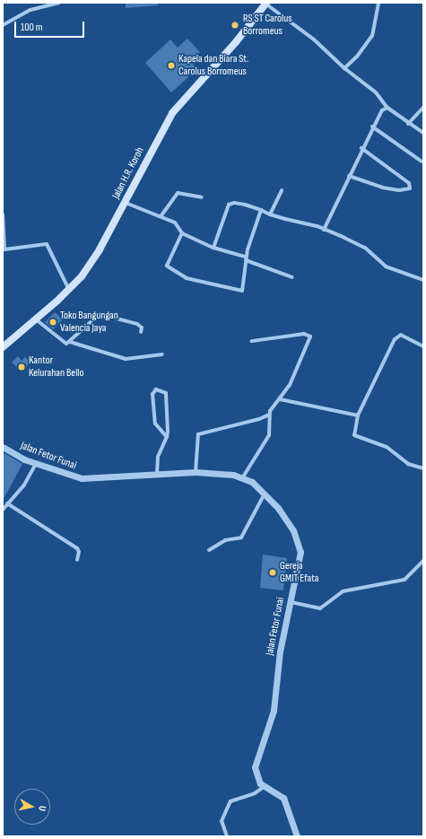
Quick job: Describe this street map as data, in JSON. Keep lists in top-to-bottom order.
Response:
{
  "streets": {
    "main road": ["Jalan H.R. Koroh"],
    "street": ["Jalan Fetor Funai"]
  },
  "places": [
    "RS ST Carolus Borromeus",
    "Kapela dan Biara St. Carolus Borromeus",
    "Toko Bangungan Valencia Jaya",
    "Kantor Kelurahan Bello",
    "Gereja GMIT Efata"
  ],
  "scale_bar": "100 m",
  "north": "right"
}
